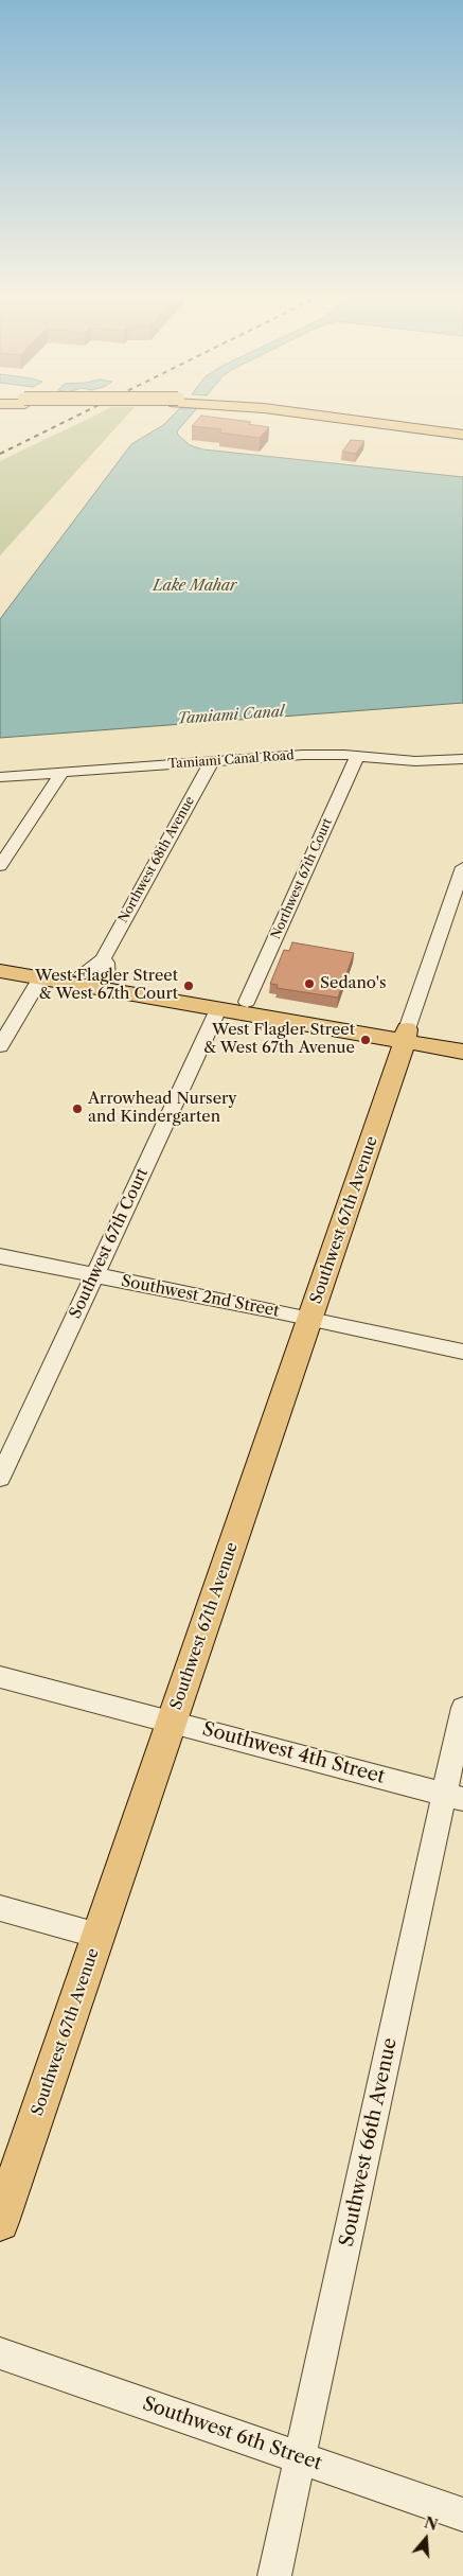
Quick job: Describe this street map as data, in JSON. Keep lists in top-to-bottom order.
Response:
{
  "streets": {
    "main road": ["Southwest 67th Avenue"],
    "street": [
      "Tamiami Canal Road",
      "Northwest 68th Avenue",
      "Northwest 67th Court",
      "Southwest 67th Court",
      "Southwest 2nd Street",
      "Southwest 4th Street",
      "Southwest 66th Avenue",
      "Southwest 6th Street"
    ]
  },
  "crossings": [
    ["Tamiami Canal Road", "Northwest 68th Avenue"],
    ["Tamiami Canal Road", "Northwest 67th Court"],
    ["Southwest 67th Avenue", "Southwest 2nd Street"],
    ["Southwest 67th Avenue", "Southwest 4th Street"],
    ["Southwest 67th Court", "Southwest 2nd Street"],
    ["Southwest 4th Street", "Southwest 66th Avenue"],
    ["Southwest 66th Avenue", "Southwest 6th Street"]
  ],
  "water": ["Lake Mahar", "Tamiami Canal"],
  "places": [
    "Sedano's",
    "West Flagler Street & West 67th Court",
    "West Flagler Street & West 67th Avenue",
    "Arrowhead Nursery and Kindergarten"
  ],
  "north": "top"
}
